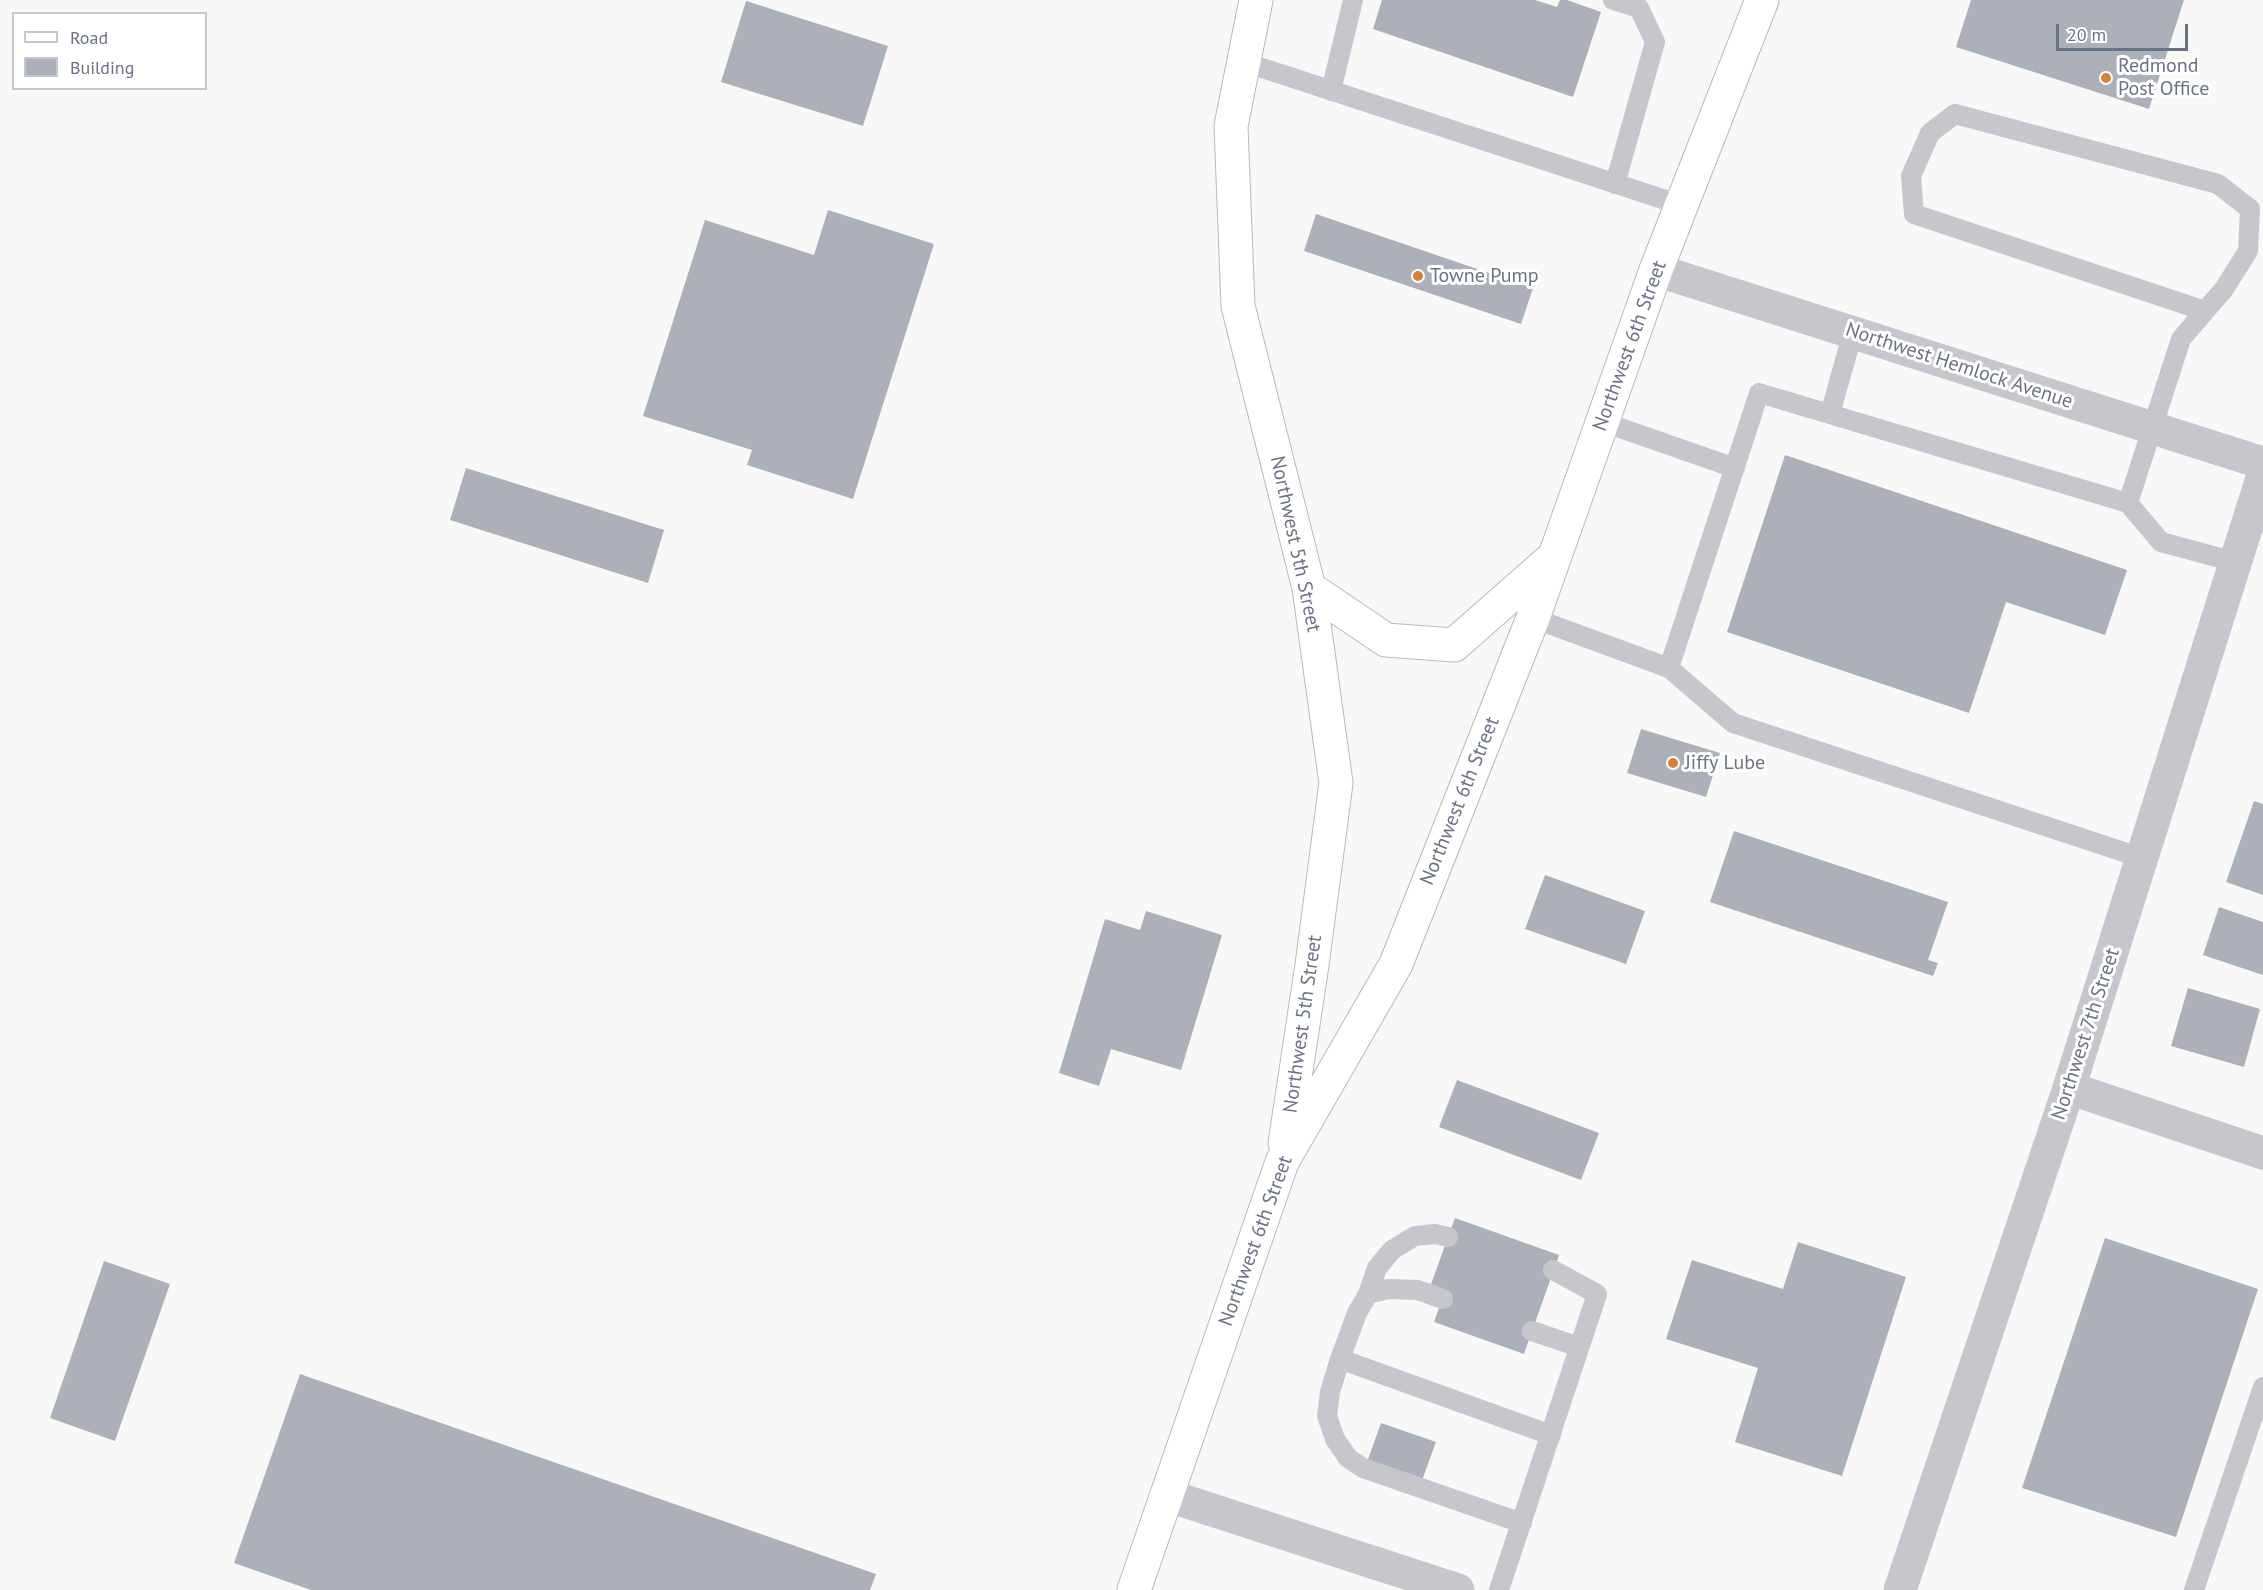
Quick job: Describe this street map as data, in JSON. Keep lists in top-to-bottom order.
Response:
{
  "streets": {
    "main road": ["Northwest 6th Street", "Northwest 5th Street"],
    "street": ["Northwest Hemlock Avenue", "Northwest 7th Street"]
  },
  "crossings": [
    ["Northwest 6th Street", "Northwest Hemlock Avenue"],
    ["Northwest 6th Street", "Northwest 5th Street"]
  ],
  "places": ["Redmond Post Office", "Towne Pump", "Jiffy Lube"],
  "legend": ["Road", "Building"],
  "scale_bar": "20 m"
}
